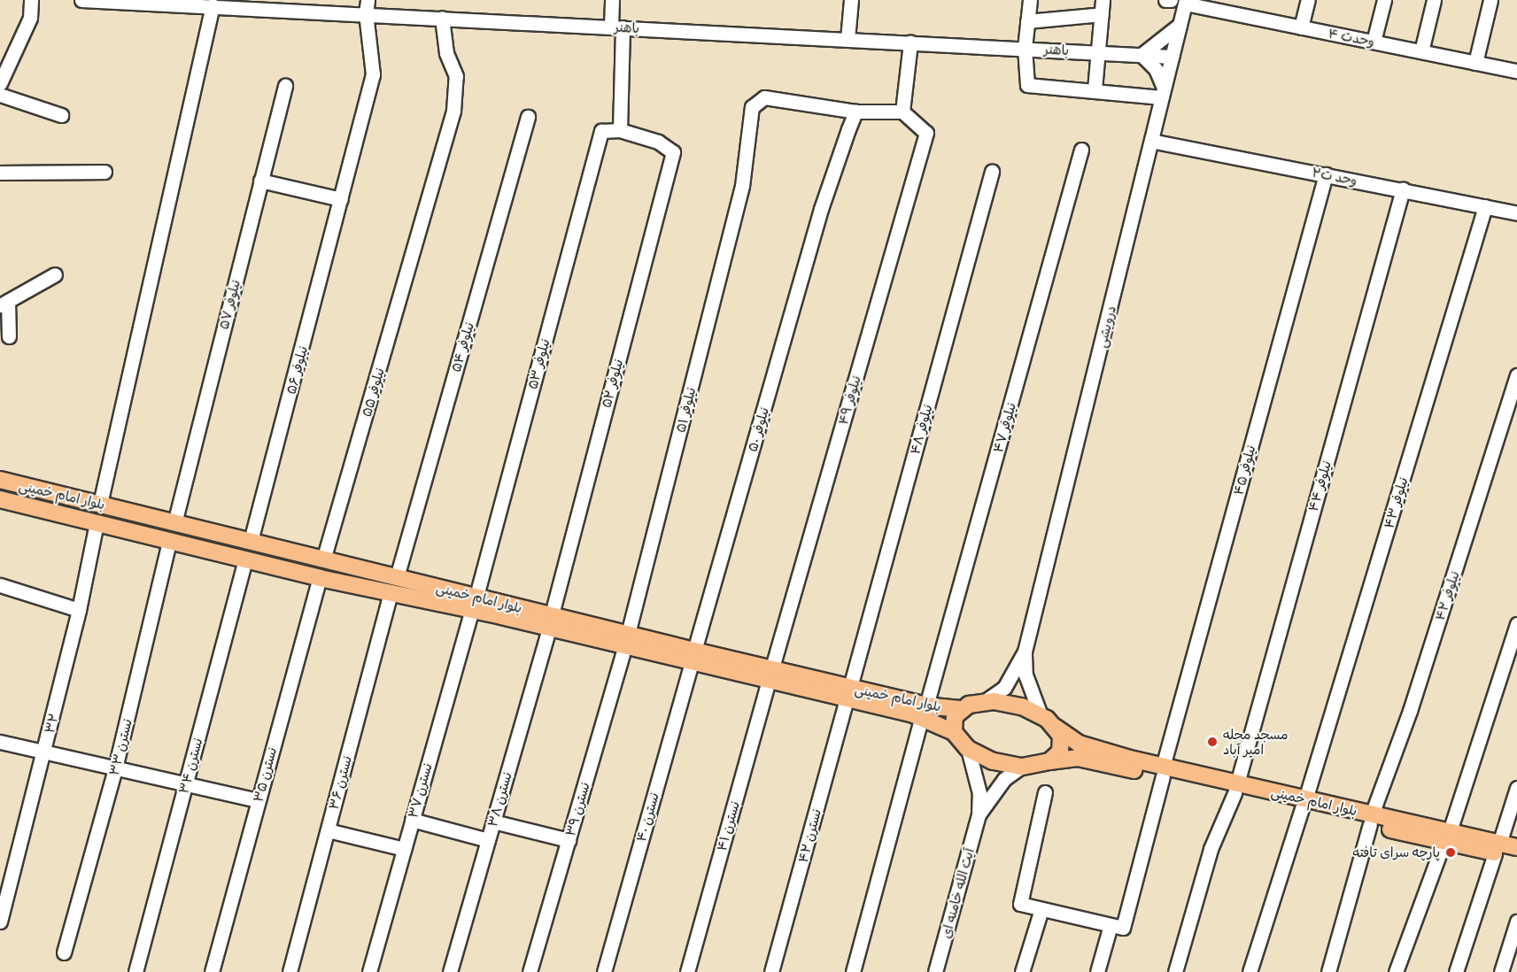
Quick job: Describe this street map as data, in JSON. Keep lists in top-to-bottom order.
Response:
{
  "streets": {
    "main road": ["بلوار امام خمینی"],
    "street": [
      "باهنر",
      "وحدت ۴",
      "وحد ت۲",
      "نیلوفر ۵۷",
      "درویشی",
      "نیلوفر ۵۴",
      "نیلوفر ۵۳",
      "نیلوفر ۵۶",
      "نیلوفر ۵۲",
      "نیلوفر ۵۵",
      "نیلوفر ۴۹",
      "نیلوفر ۵۱",
      "نیلوفر ۴۷",
      "نیلوفر ۵۰",
      "نیلوفر ۴۸",
      "نیلوفر ۴۵",
      "نیلوفر ۴۴",
      "نیلوفر ۴۳",
      "نیلوفر ۴۲",
      "۳۲",
      "نسترن ۳۳",
      "نسترن ۳۴",
      "نسترن ۳۵",
      "نسترن ۳۶",
      "نسترن ۳۷",
      "نسترن ۳۸",
      "نسترن ۳۹",
      "نسترن ۴۰",
      "نسترن ۴۱",
      "نسترن ۴۲",
      "آیت الله خامنه ای"
    ]
  },
  "crossings": [
    ["باهنر", "درویشی"],
    ["باهنر", "نیلوفر ۵۶"],
    ["باهنر", "نیلوفر ۵۵"],
    ["وحدت ۴", "درویشی"],
    ["وحد ت۲", "درویشی"],
    ["وحد ت۲", "نیلوفر ۴۵"],
    ["وحد ت۲", "نیلوفر ۴۴"],
    ["وحد ت۲", "نیلوفر ۴۳"],
    ["نیلوفر ۵۷", "بلوار امام خمینی"],
    ["نیلوفر ۵۴", "بلوار امام خمینی"],
    ["نیلوفر ۵۳", "نیلوفر ۵۲"],
    ["نیلوفر ۵۳", "بلوار امام خمینی"],
    ["نیلوفر ۵۳", "نسترن ۳۷"],
    ["نیلوفر ۵۶", "بلوار امام خمینی"],
    ["نیلوفر ۵۲", "بلوار امام خمینی"],
    ["نیلوفر ۵۲", "نسترن ۳۸"],
    ["نیلوفر ۵۵", "بلوار امام خمینی"],
    ["نیلوفر ۴۹", "بلوار امام خمینی"],
    ["نیلوفر ۴۹", "نسترن ۴۱"],
    ["نیلوفر ۵۱", "نیلوفر ۵۰"],
    ["نیلوفر ۵۱", "بلوار امام خمینی"],
    ["نیلوفر ۵۱", "نسترن ۳۹"],
    ["نیلوفر ۴۷", "بلوار امام خمینی"],
    ["نیلوفر ۵۰", "بلوار امام خمینی"],
    ["نیلوفر ۵۰", "نسترن ۴۰"],
    ["نیلوفر ۴۸", "بلوار امام خمینی"],
    ["نیلوفر ۴۸", "نسترن ۴۲"],
    ["نیلوفر ۴۵", "بلوار امام خمینی"],
    ["نیلوفر ۴۴", "بلوار امام خمینی"],
    ["بلوار امام خمینی", "نیلوفر ۴۳"],
    ["بلوار امام خمینی", "نیلوفر ۴۲"],
    ["بلوار امام خمینی", "۳۲"],
    ["بلوار امام خمینی", "نسترن ۳۳"],
    ["بلوار امام خمینی", "نسترن ۳۴"],
    ["بلوار امام خمینی", "نسترن ۳۵"],
    ["بلوار امام خمینی", "نسترن ۳۶"],
    ["بلوار امام خمینی", "نسترن ۳۷"],
    ["بلوار امام خمینی", "نسترن ۳۸"],
    ["بلوار امام خمینی", "نسترن ۳۹"],
    ["بلوار امام خمینی", "نسترن ۴۰"],
    ["بلوار امام خمینی", "نسترن ۴۱"],
    ["بلوار امام خمینی", "نسترن ۴۲"]
  ],
  "places": ["مسجد محله امیر آباد", "پارچه سرای تافته"]
}
